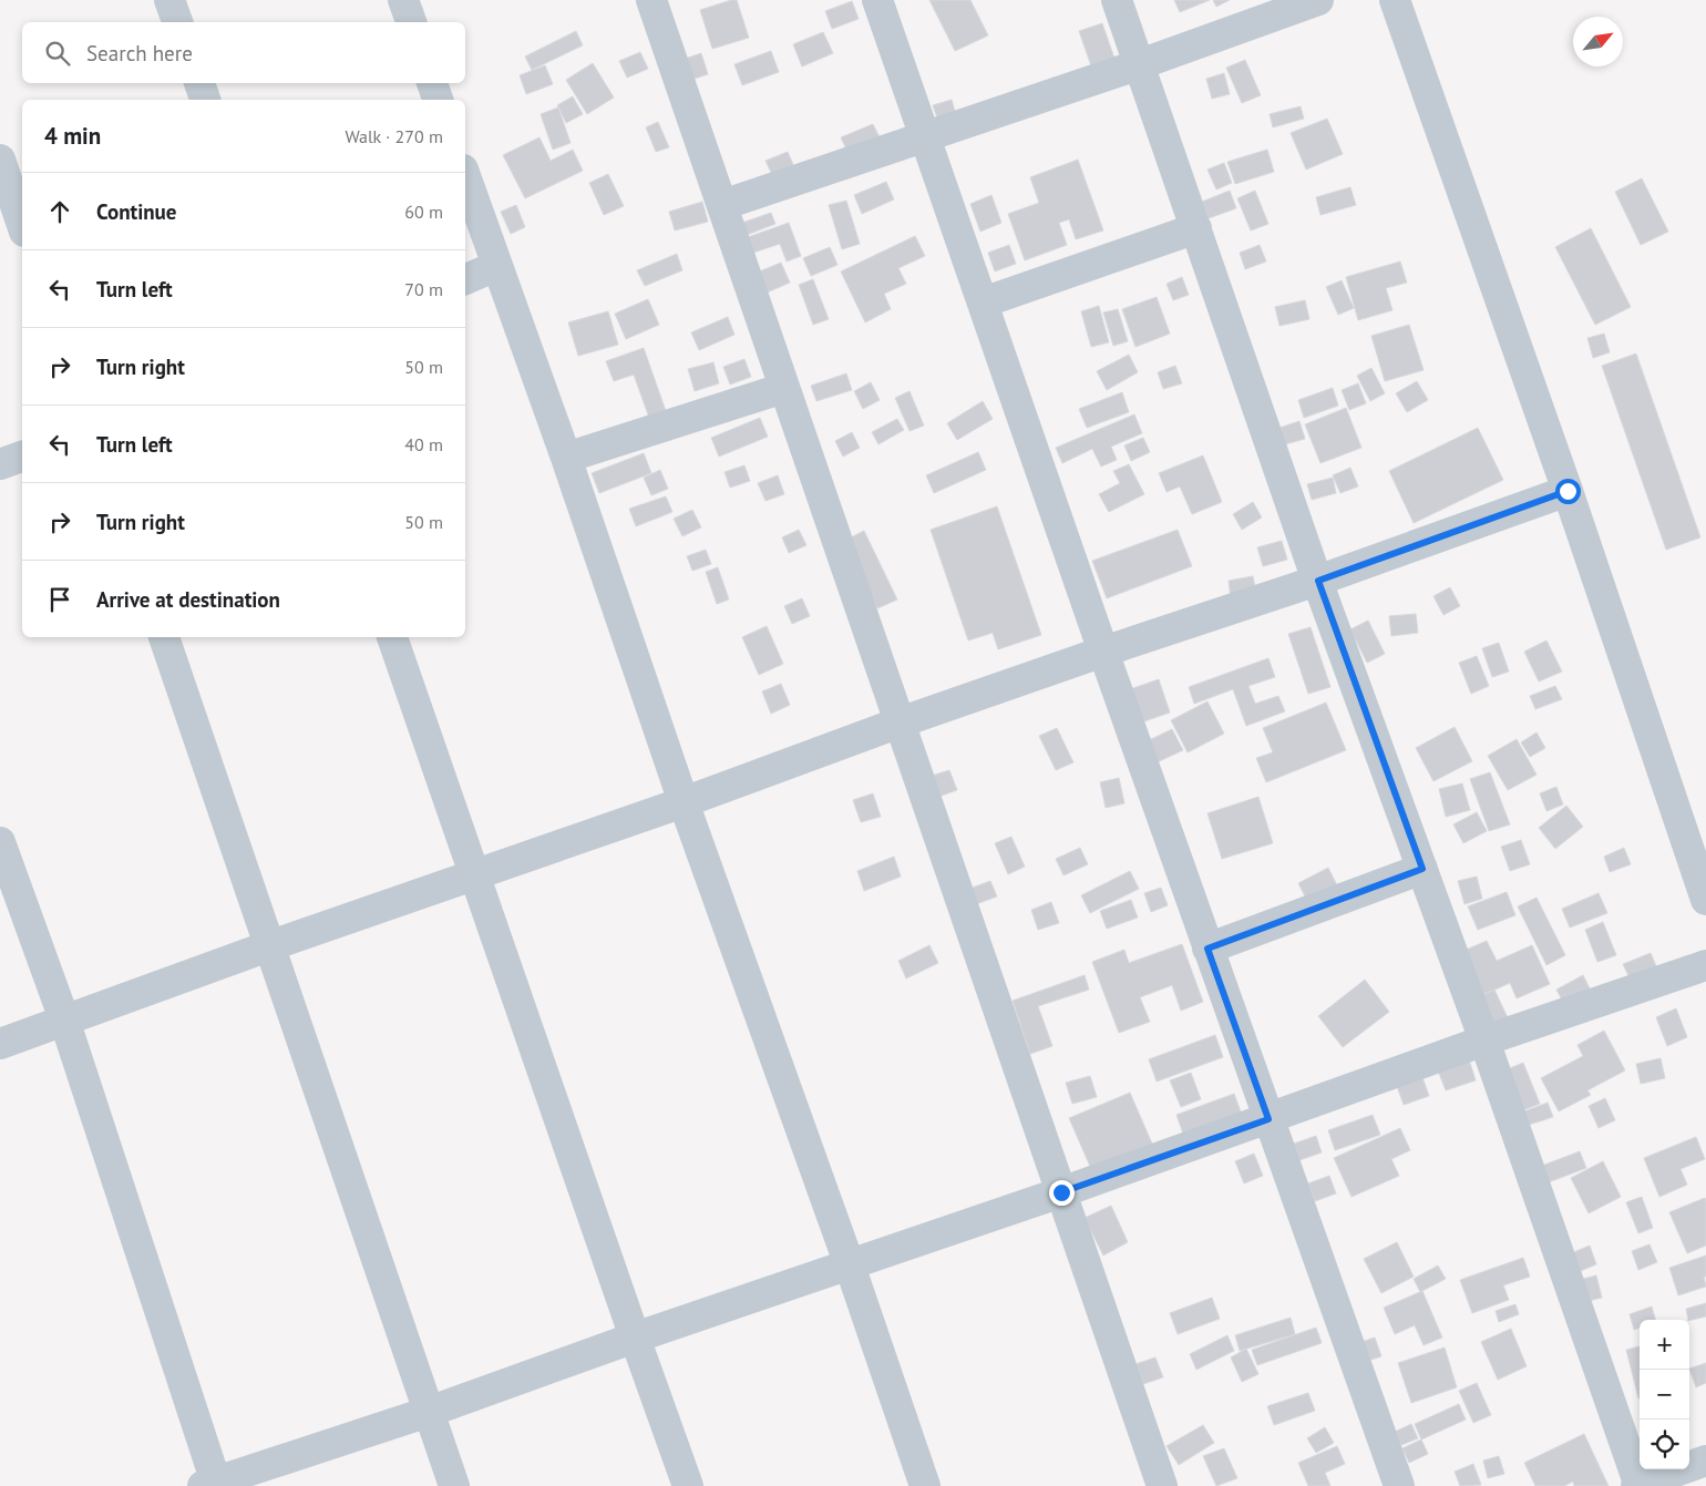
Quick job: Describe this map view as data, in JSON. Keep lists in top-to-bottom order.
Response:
{
  "north": "top right",
  "page": {
    "search": "Search here",
    "heading": ["4 min", "Walk · 270 m"],
    "list": [
      ["Continue", "60 m"],
      ["Turn left", "70 m"],
      ["Turn right", "50 m"],
      ["Turn left", "40 m"],
      ["Turn right", "50 m"],
      "Arrive at destination"
    ],
    "map_buttons": ["+", "−"]
  }
}
